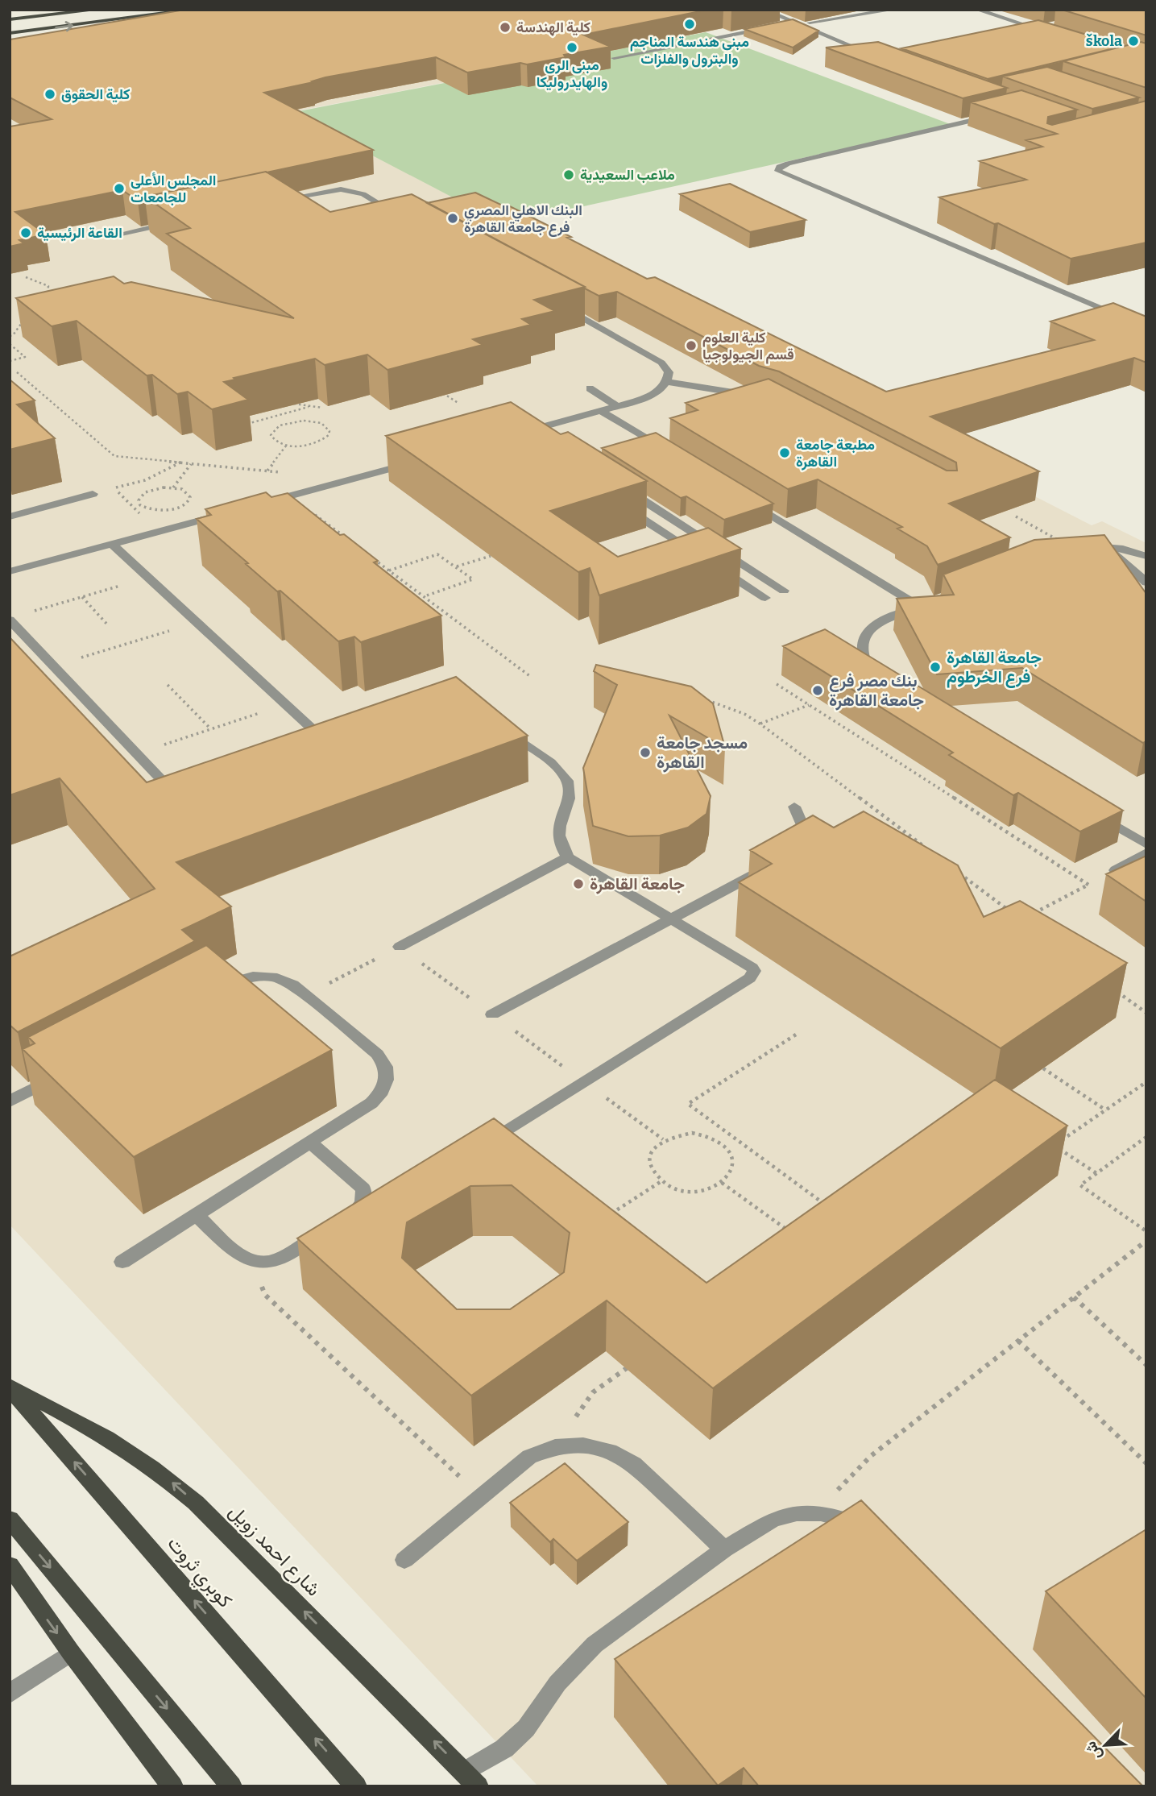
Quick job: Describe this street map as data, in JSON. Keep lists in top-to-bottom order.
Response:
{
  "streets": {
    "main road": ["شارع احمد زويل", "كوبري ثروت"]
  },
  "crossings": [
    ["شارع احمد زويل", "كوبري ثروت"]
  ],
  "one_way": ["شارع احمد زويل"],
  "places": [
    "مبنى هندسة المناجم والبترول والفلزات",
    "كلية الهندسة",
    "škola",
    "مبنى الرى والهايدروليكا",
    "كلية الحقوق",
    "ملاعب السعيدية",
    "المجلس الأعلى للجامعات",
    "البنك الاهلي المصري فرع جامعة القاهرة",
    "القاعة الرئيسية",
    "كلية العلوم قسم الجيولوجيا",
    "مطبعة جامعة القاهرة",
    "جامعة القاهرة فرع الخرطوم",
    "بنك مصر فرع جامعة القاهرة",
    "مسجد جامعة القاهرة",
    "جامعة القاهرة"
  ],
  "north": "bottom left"
}
